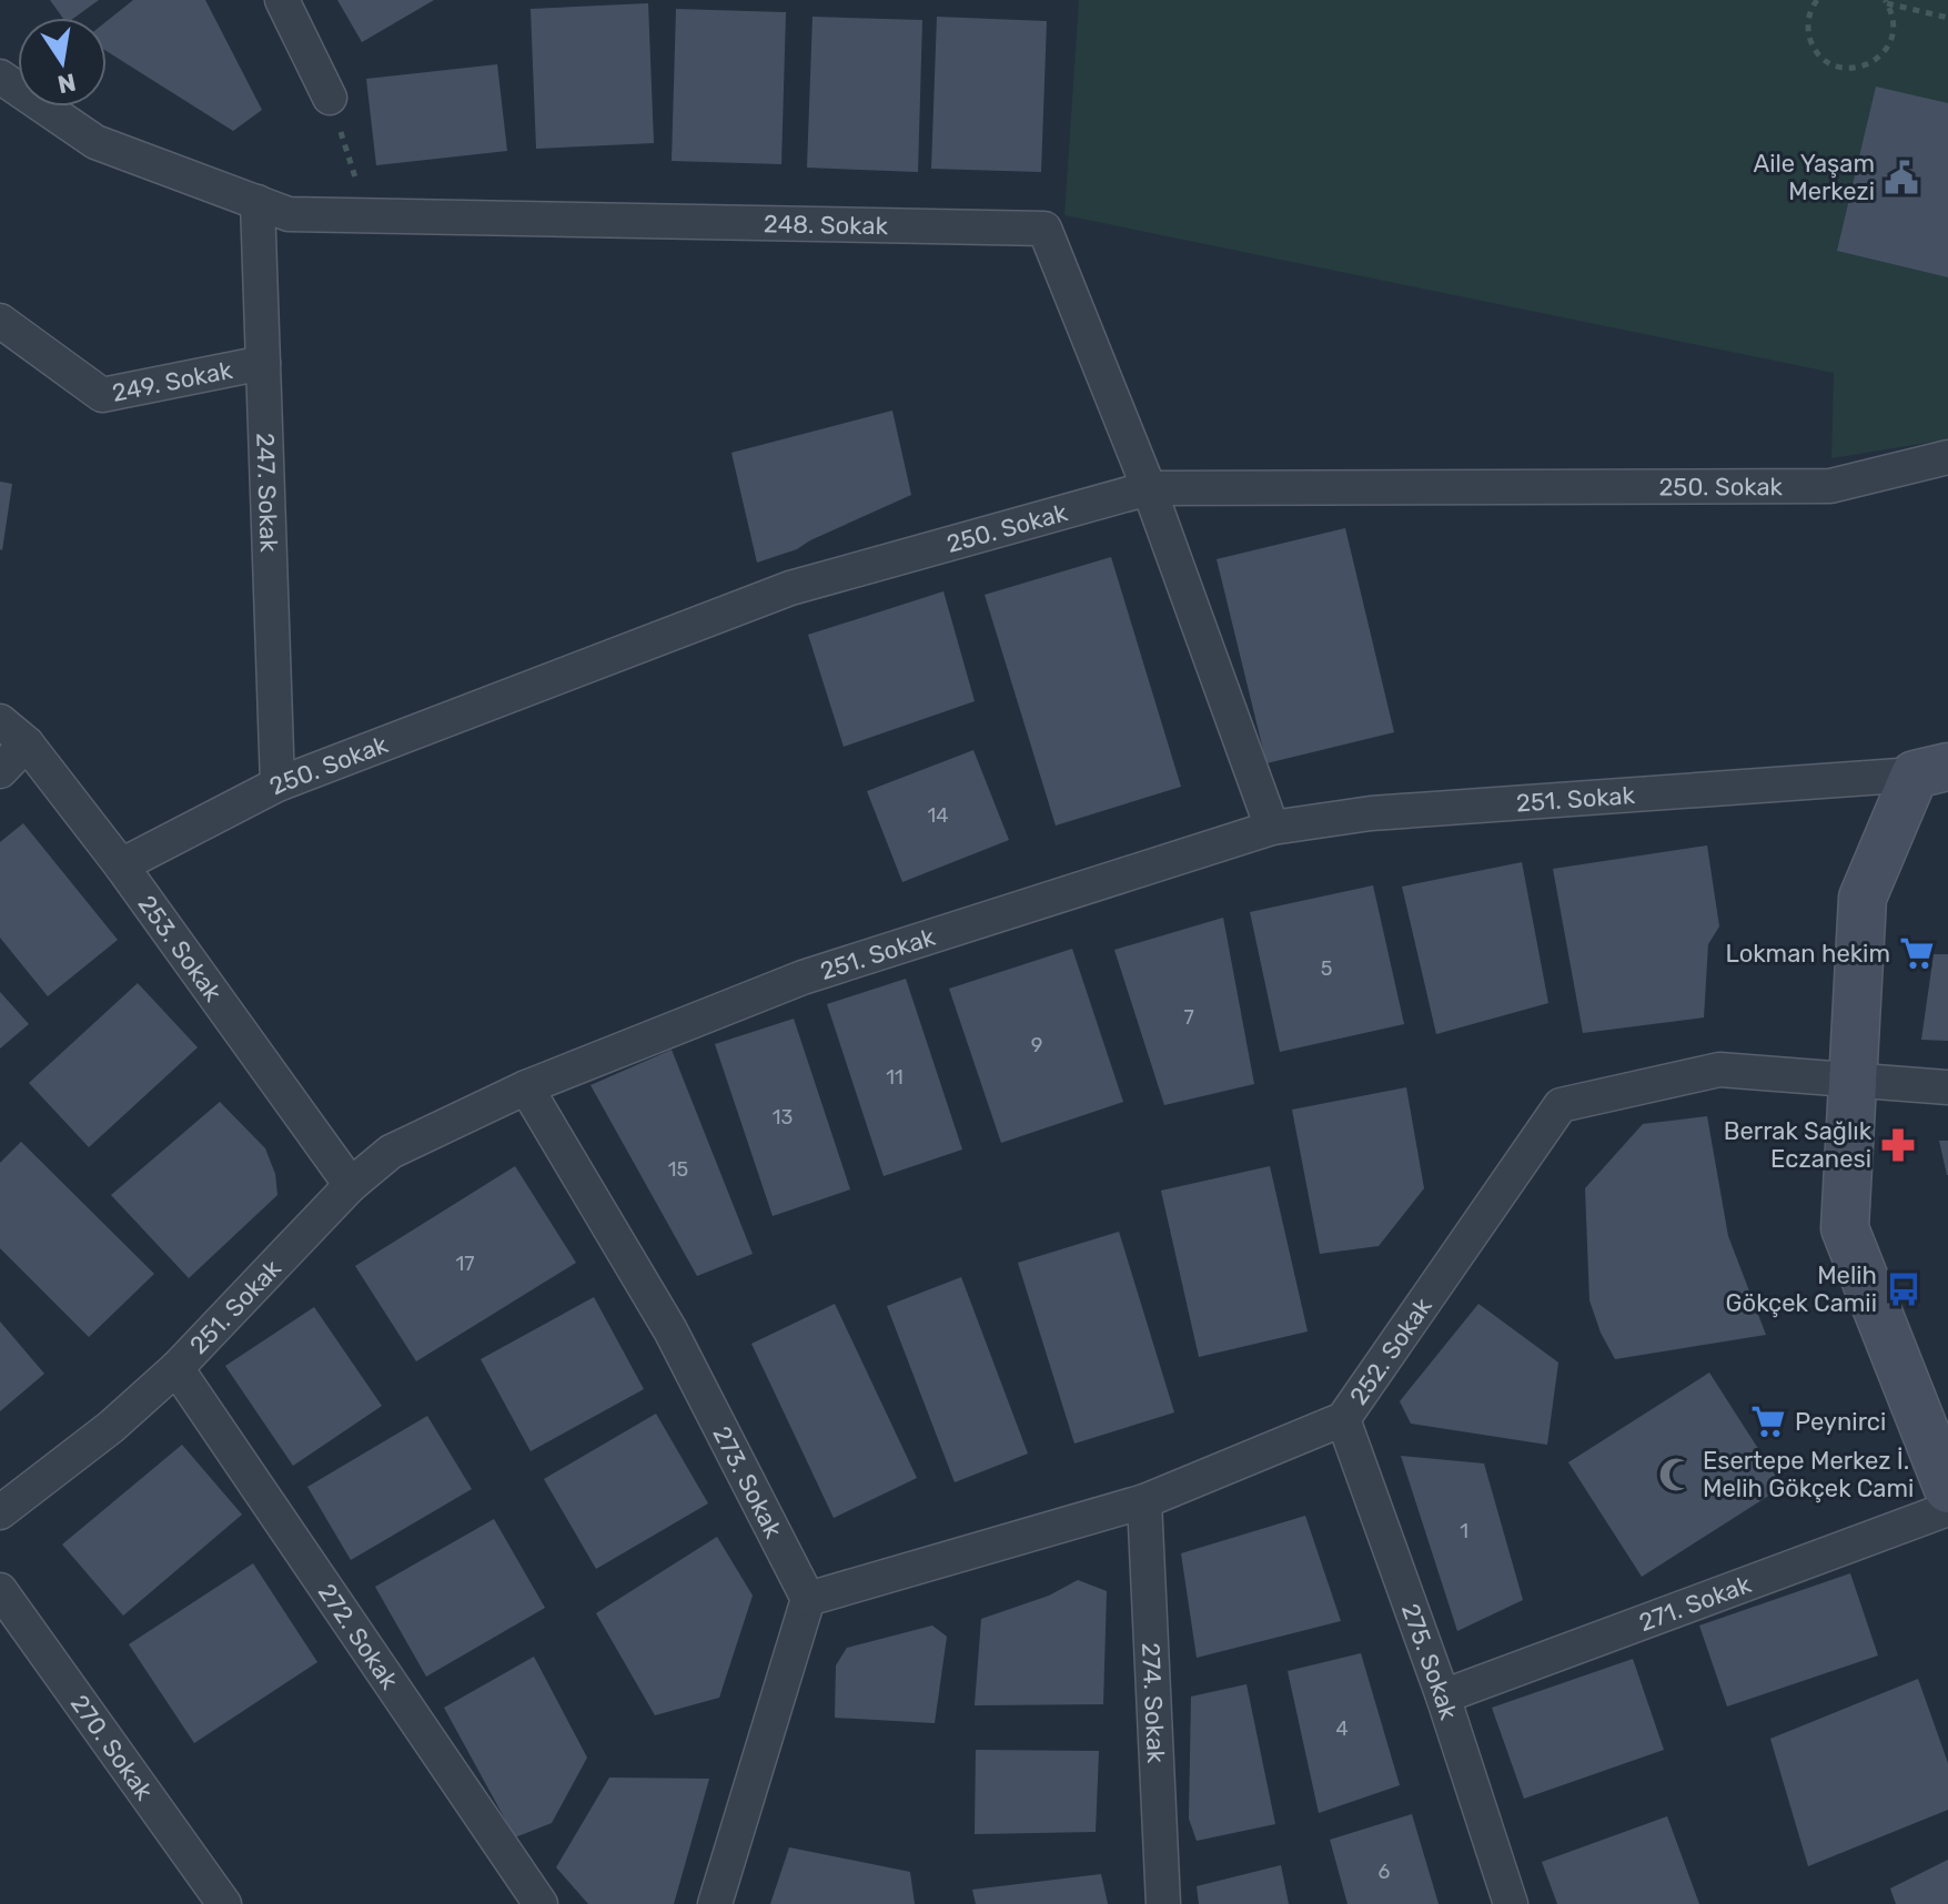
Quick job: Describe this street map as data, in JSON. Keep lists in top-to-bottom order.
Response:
{
  "streets": {
    "street": [
      "248. Sokak",
      "249. Sokak",
      "250. Sokak",
      "247. Sokak",
      "251. Sokak",
      "253. Sokak",
      "252. Sokak",
      "273. Sokak",
      "271. Sokak",
      "272. Sokak",
      "275. Sokak",
      "274. Sokak",
      "270. Sokak"
    ]
  },
  "crossings": [
    ["248. Sokak", "250. Sokak"],
    ["248. Sokak", "247. Sokak"],
    ["248. Sokak", "251. Sokak"],
    ["249. Sokak", "247. Sokak"],
    ["250. Sokak", "247. Sokak"],
    ["250. Sokak", "253. Sokak"],
    ["251. Sokak", "253. Sokak"],
    ["251. Sokak", "273. Sokak"],
    ["251. Sokak", "272. Sokak"],
    ["252. Sokak", "273. Sokak"],
    ["252. Sokak", "275. Sokak"],
    ["252. Sokak", "274. Sokak"],
    ["271. Sokak", "275. Sokak"]
  ],
  "places": {
    "public building": ["Aile Yaşam Merkezi"],
    "supermarket": ["Lokman hekim", "Peynirci"],
    "pharmacy": ["Berrak Sağlık Eczanesi"],
    "bus stop": ["Melih Gökçek Camii"],
    "mosque": ["Esertepe Merkez İ. Melih Gökçek Cami"]
  },
  "house_numbers": [
    "14",
    "5",
    "7",
    "9",
    "11",
    "13",
    "15",
    "17",
    "1",
    "4",
    "6"
  ],
  "north": "bottom"
}
